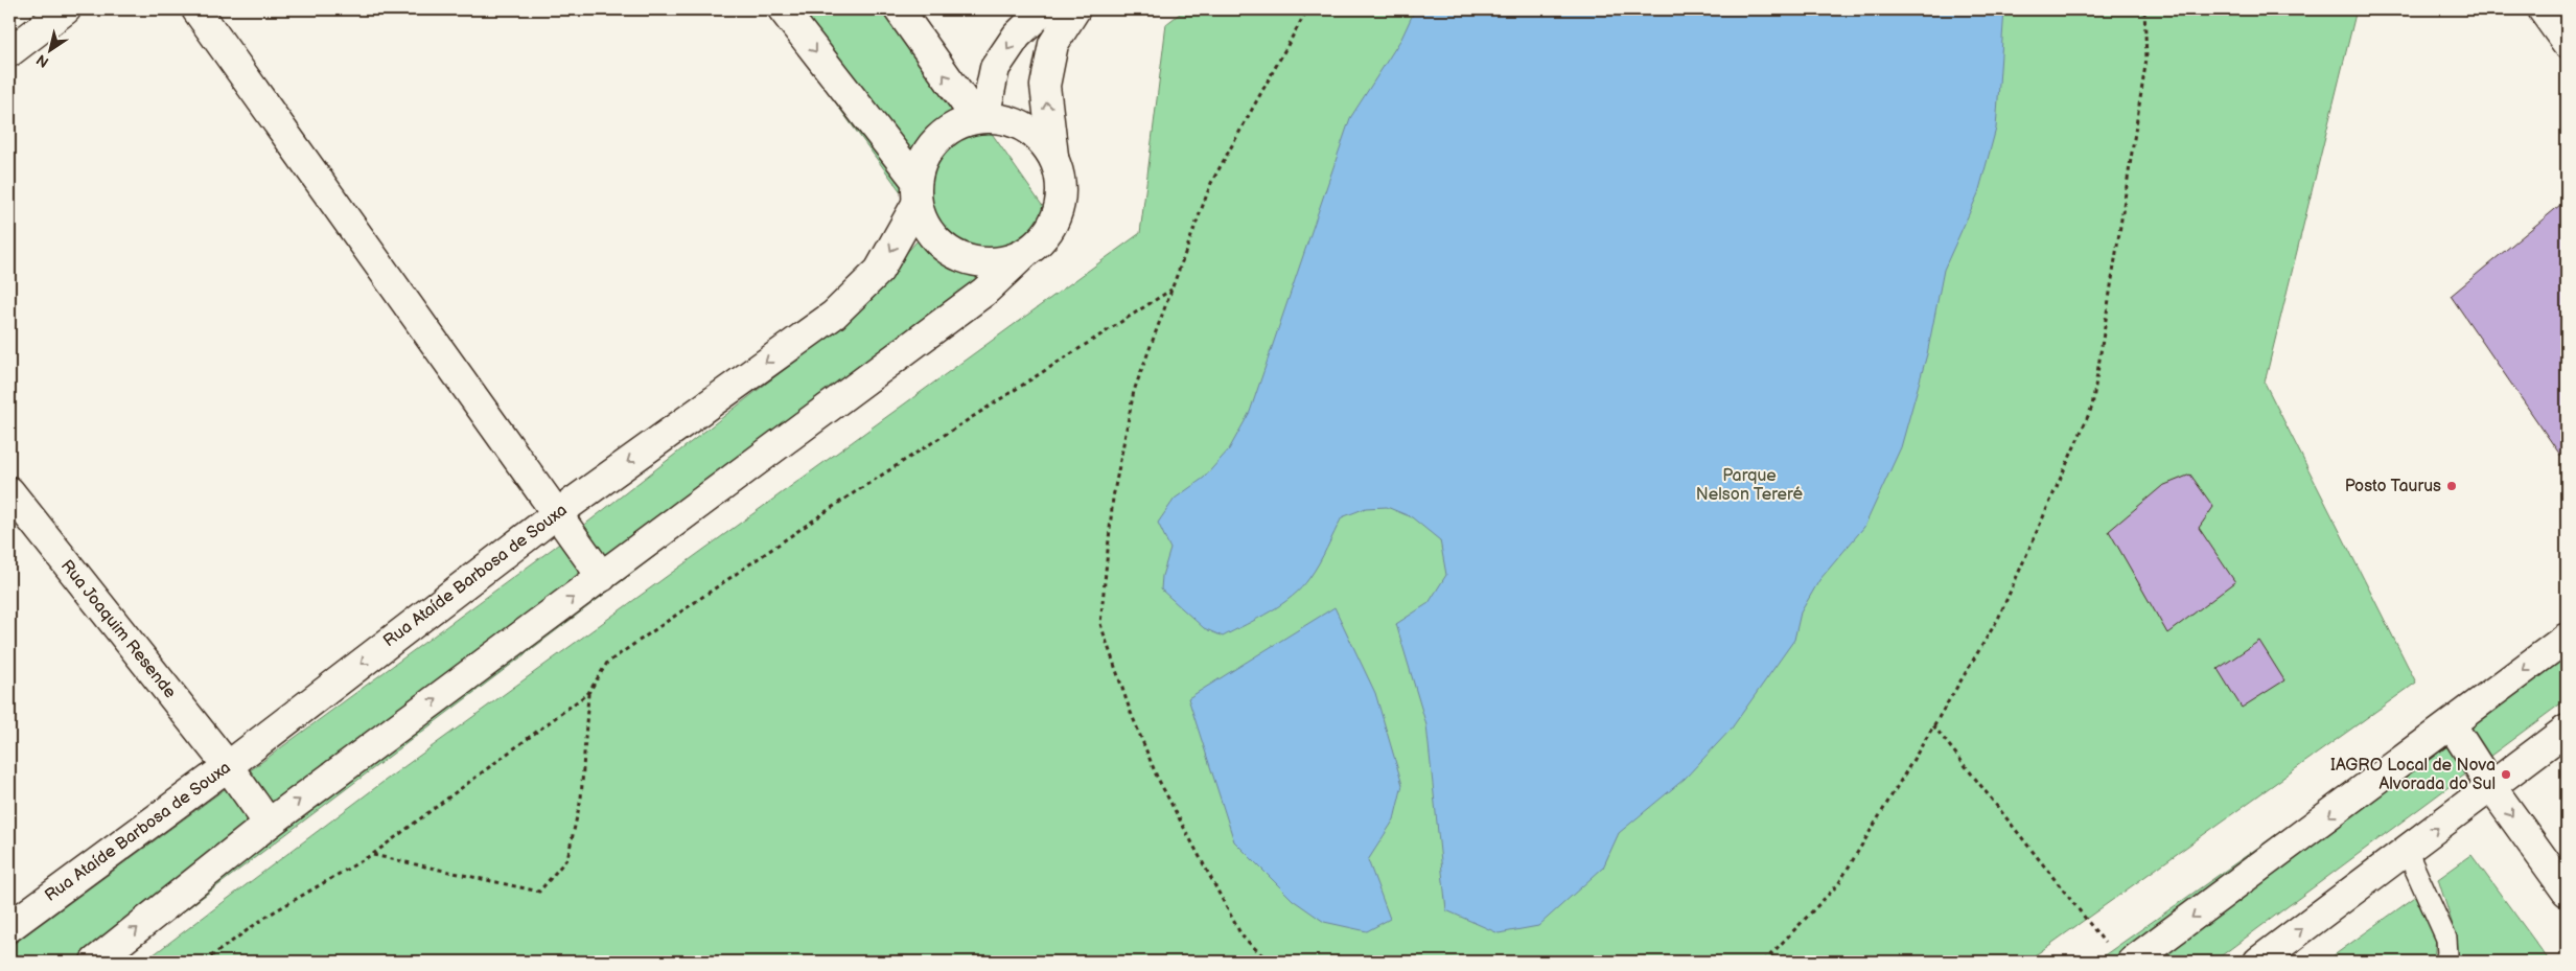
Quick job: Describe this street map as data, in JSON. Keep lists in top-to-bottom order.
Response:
{
  "streets": {
    "street": ["Rua Ataíde Barbosa de Souxa", "Rua Joaquim Resende"]
  },
  "crossings": [
    ["Rua Ataíde Barbosa de Souxa", "Rua Joaquim Resende"]
  ],
  "parks": ["Parque Nelson Tereré"],
  "places": ["Posto Taurus", "IAGRO Local de Nova Alvorada do Sul"],
  "north": "bottom left"
}
